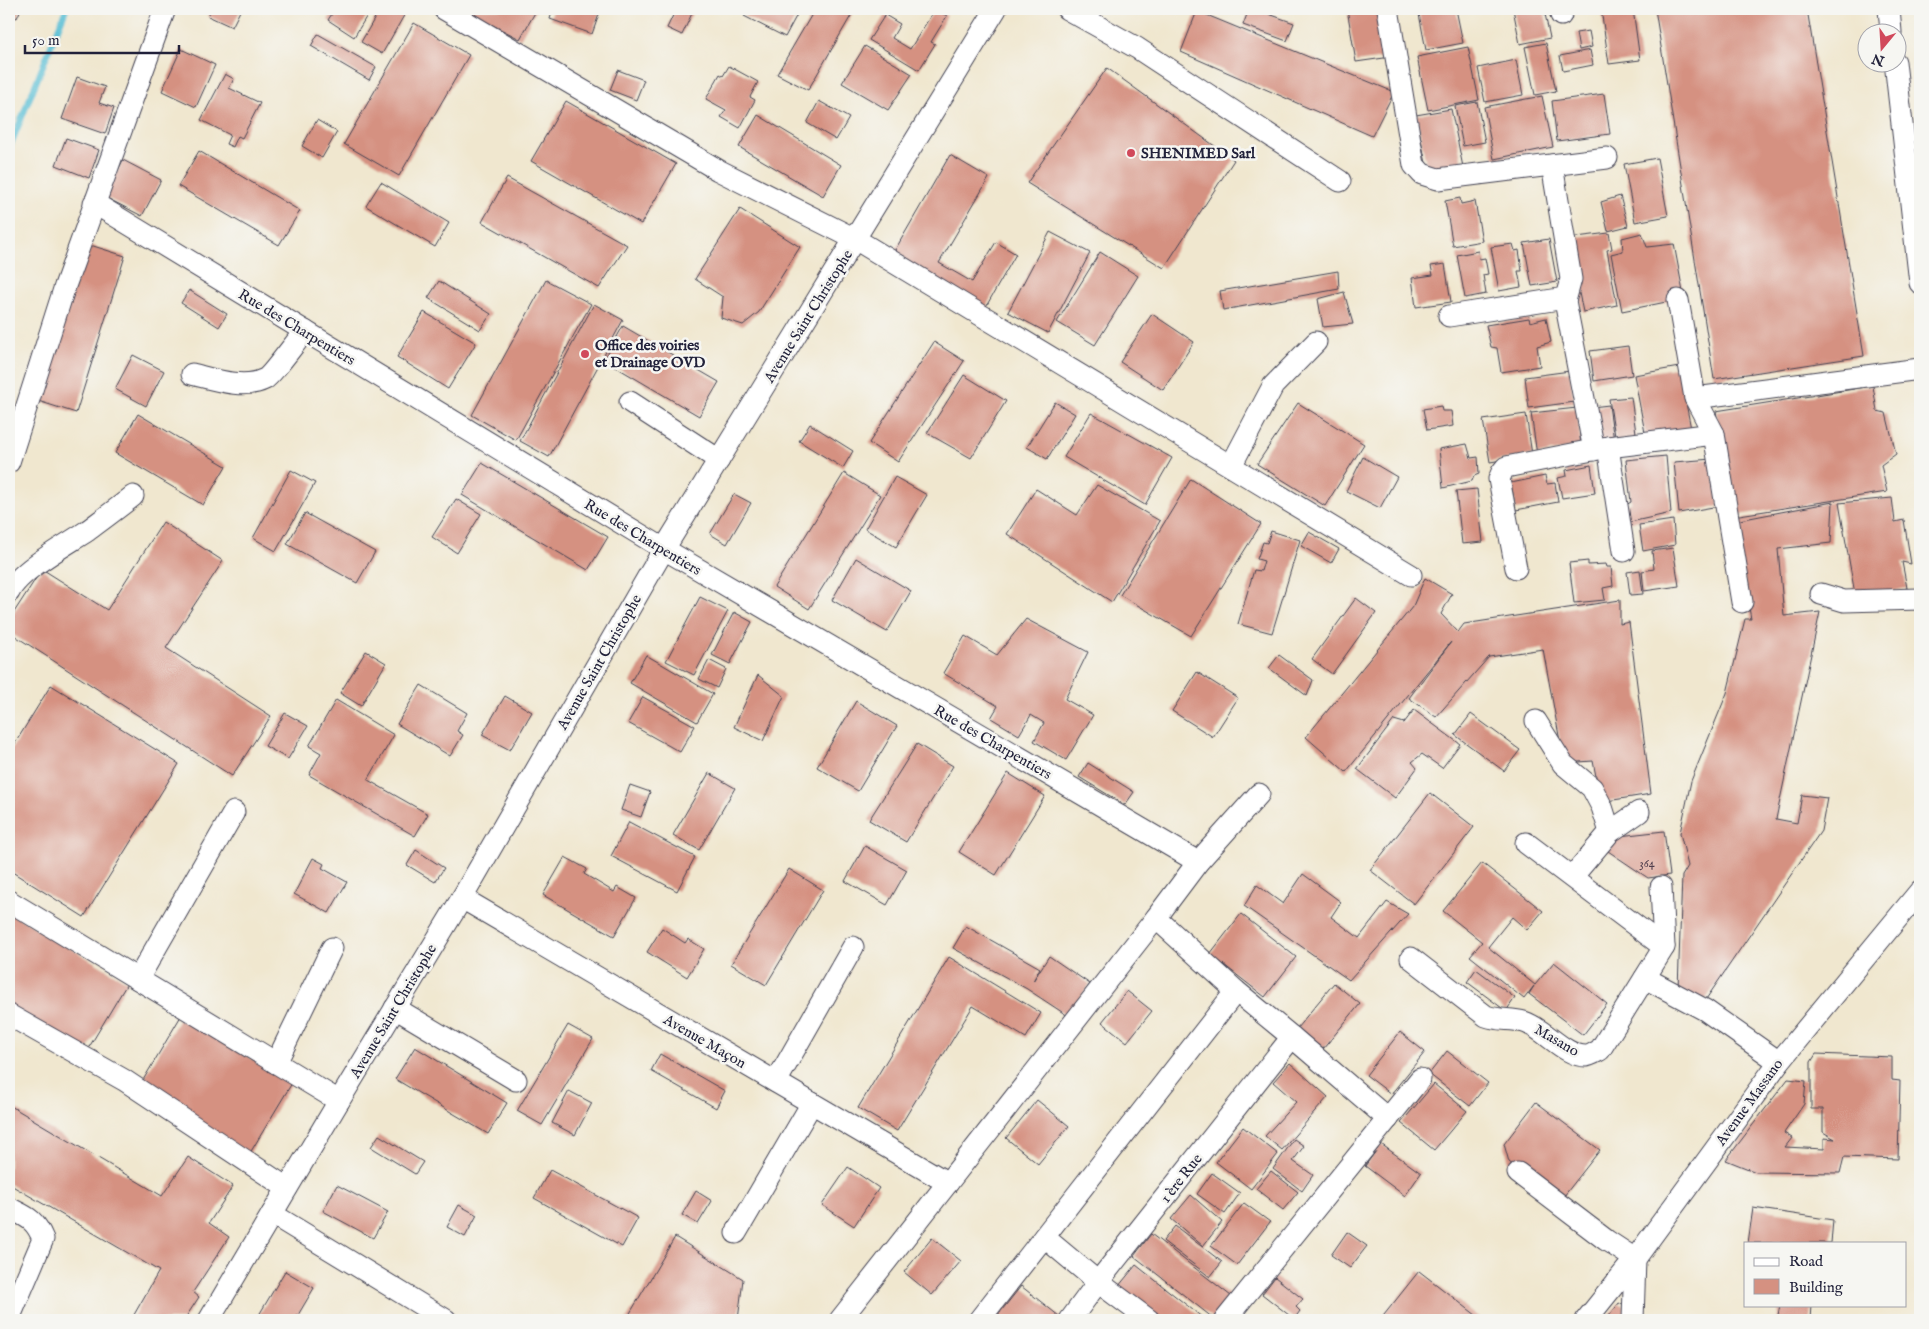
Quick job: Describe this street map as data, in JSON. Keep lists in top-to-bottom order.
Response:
{
  "streets": {
    "street": [
      "Avenue Saint Christophe",
      "Rue des Charpentiers",
      "Masano",
      "Avenue Maçon",
      "Avenue Massano",
      "1 ère Rue"
    ]
  },
  "crossings": [
    ["Avenue Saint Christophe", "Rue des Charpentiers"],
    ["Avenue Saint Christophe", "Avenue Maçon"]
  ],
  "places": ["SHENIMED Sarl", "Office des voiries et Drainage OVD"],
  "house_numbers": ["364"],
  "legend": ["Road", "Building"],
  "scale_bar": "50 m",
  "north": "bottom"
}
